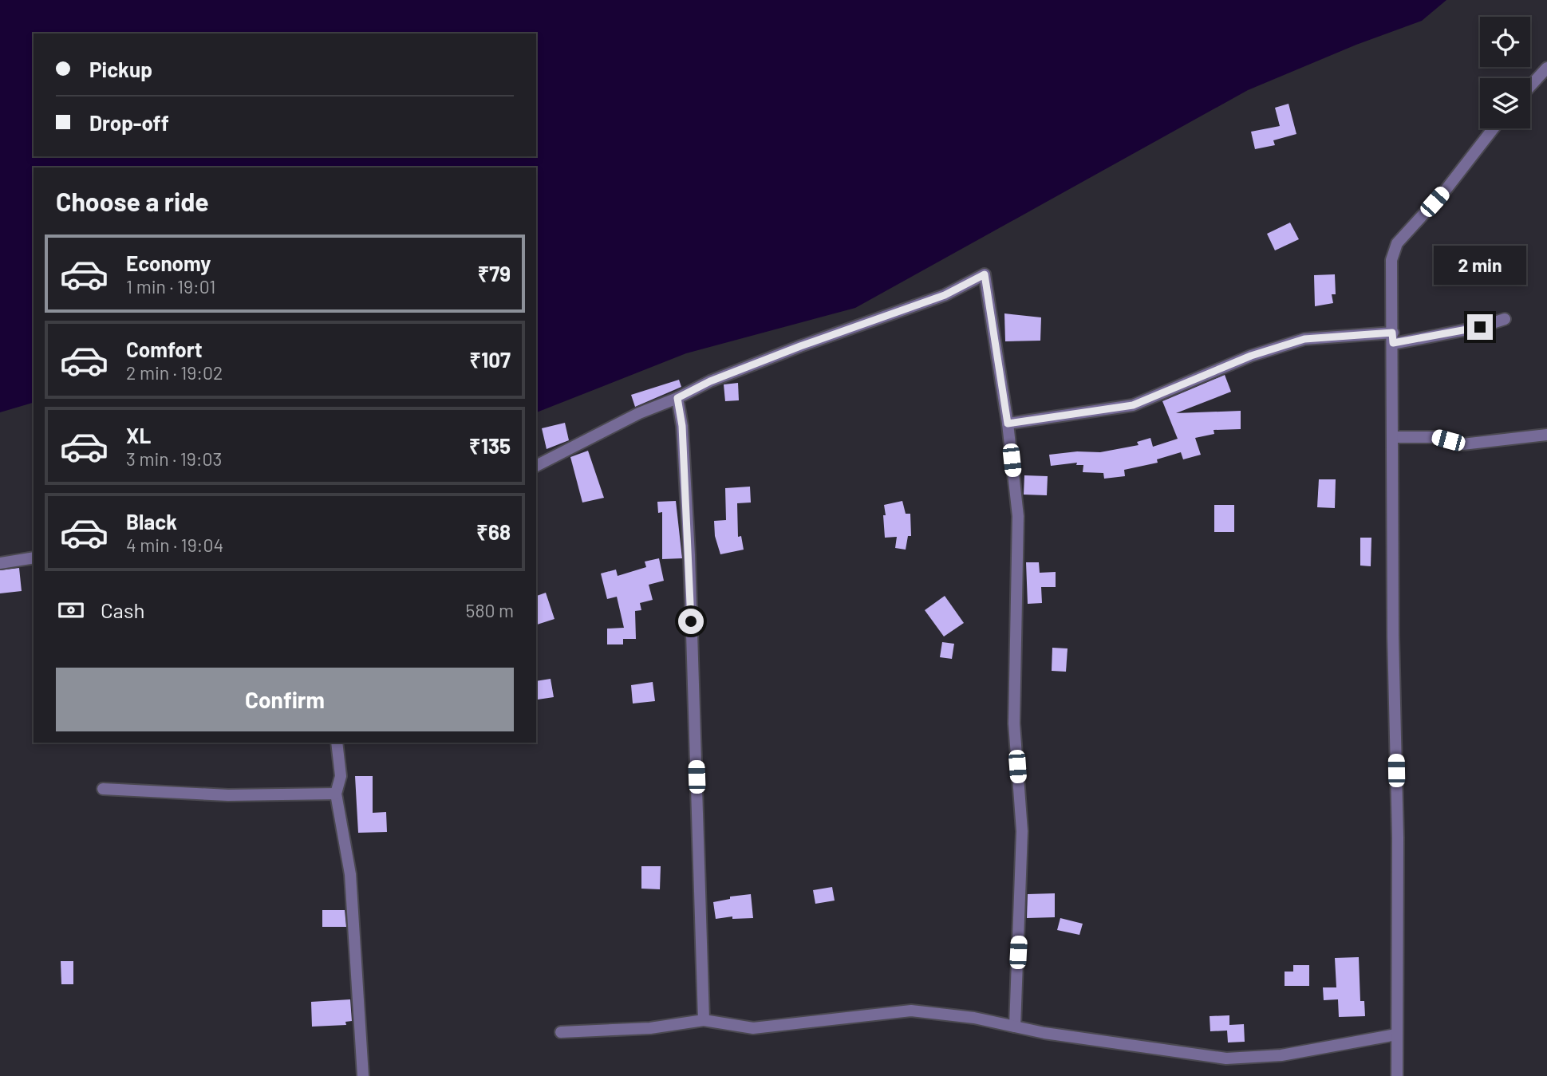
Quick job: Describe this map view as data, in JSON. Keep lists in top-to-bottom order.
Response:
{
  "page": {
    "banner": ["Pickup", "Drop-off"],
    "heading": "Choose a ride",
    "list": [
      {
        "name": "Economy",
        "note": "1 min · 19:01",
        "value": "₹79"
      },
      {
        "name": "Comfort",
        "note": "2 min · 19:02",
        "value": "₹107"
      },
      {
        "name": "XL",
        "note": "3 min · 19:03",
        "value": "₹135"
      },
      {
        "name": "Black",
        "note": "4 min · 19:04",
        "value": "₹68"
      }
    ],
    "bubble": "2 min",
    "pay": ["Cash", "580 m"],
    "buttons": "Confirm"
  }
}
